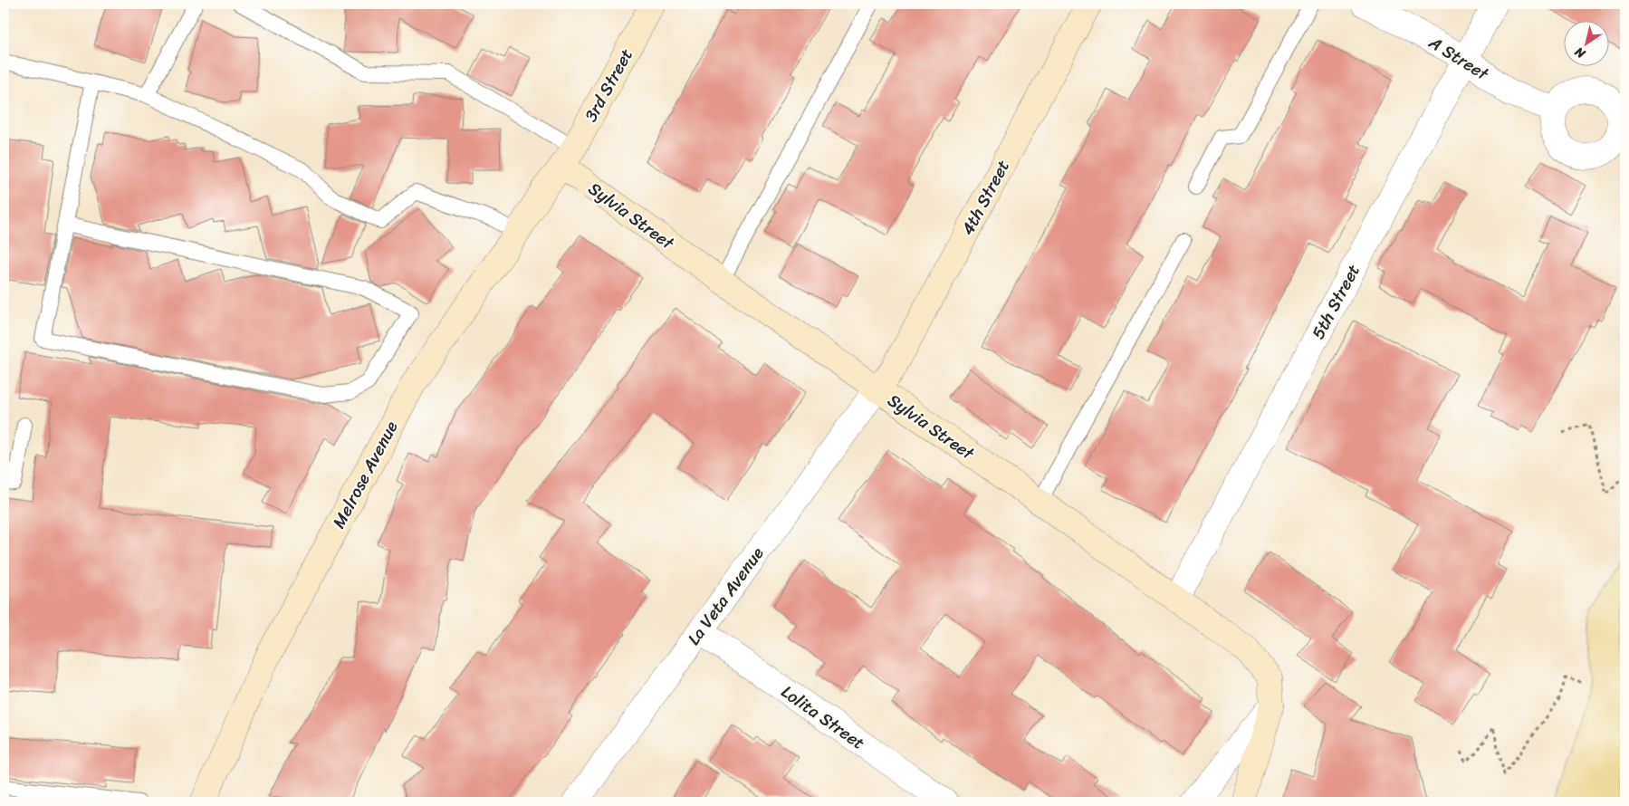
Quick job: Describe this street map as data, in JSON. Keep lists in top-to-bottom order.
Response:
{
  "streets": {
    "street": [
      "A Street",
      "3rd Street",
      "4th Street",
      "Sylvia Street",
      "5th Street",
      "Melrose Avenue",
      "La Veta Avenue",
      "Lolita Street"
    ]
  },
  "crossings": [
    ["A Street", "5th Street"],
    ["3rd Street", "Sylvia Street"],
    ["3rd Street", "Melrose Avenue"],
    ["4th Street", "Sylvia Street"],
    ["4th Street", "La Veta Avenue"],
    ["Sylvia Street", "5th Street"],
    ["Sylvia Street", "Melrose Avenue"],
    ["Sylvia Street", "La Veta Avenue"],
    ["La Veta Avenue", "Lolita Street"]
  ],
  "north": "bottom left"
}
